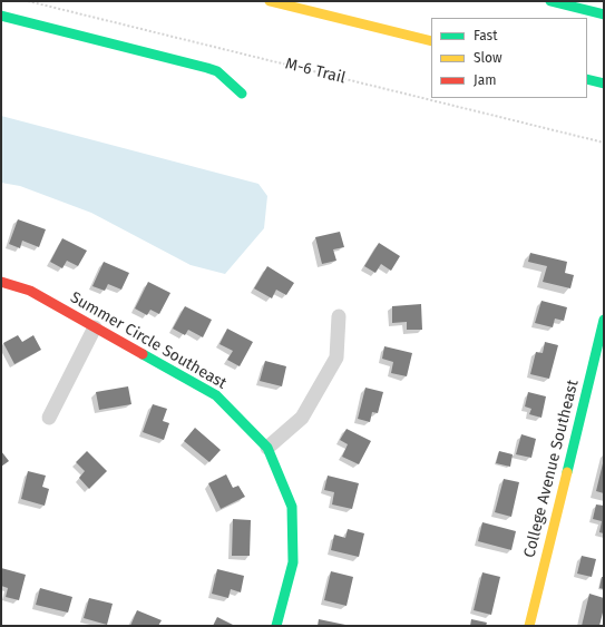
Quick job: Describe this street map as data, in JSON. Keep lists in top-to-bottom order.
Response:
{
  "streets": {
    "main road": ["Summer Circle Southeast", "College Avenue Southeast"],
    "path": ["M-6 Trail"]
  },
  "legend": ["Fast", "Slow", "Jam"]
}
